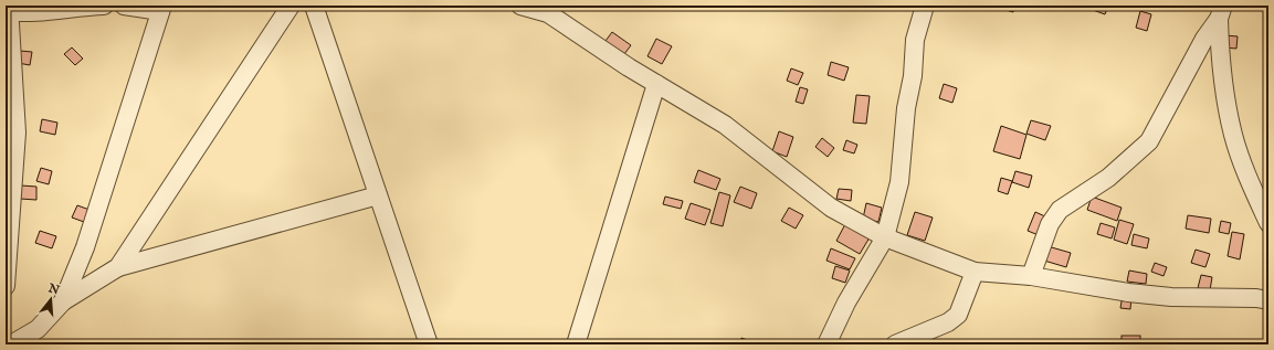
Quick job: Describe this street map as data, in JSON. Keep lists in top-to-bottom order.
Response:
{
  "north": "top"
}
